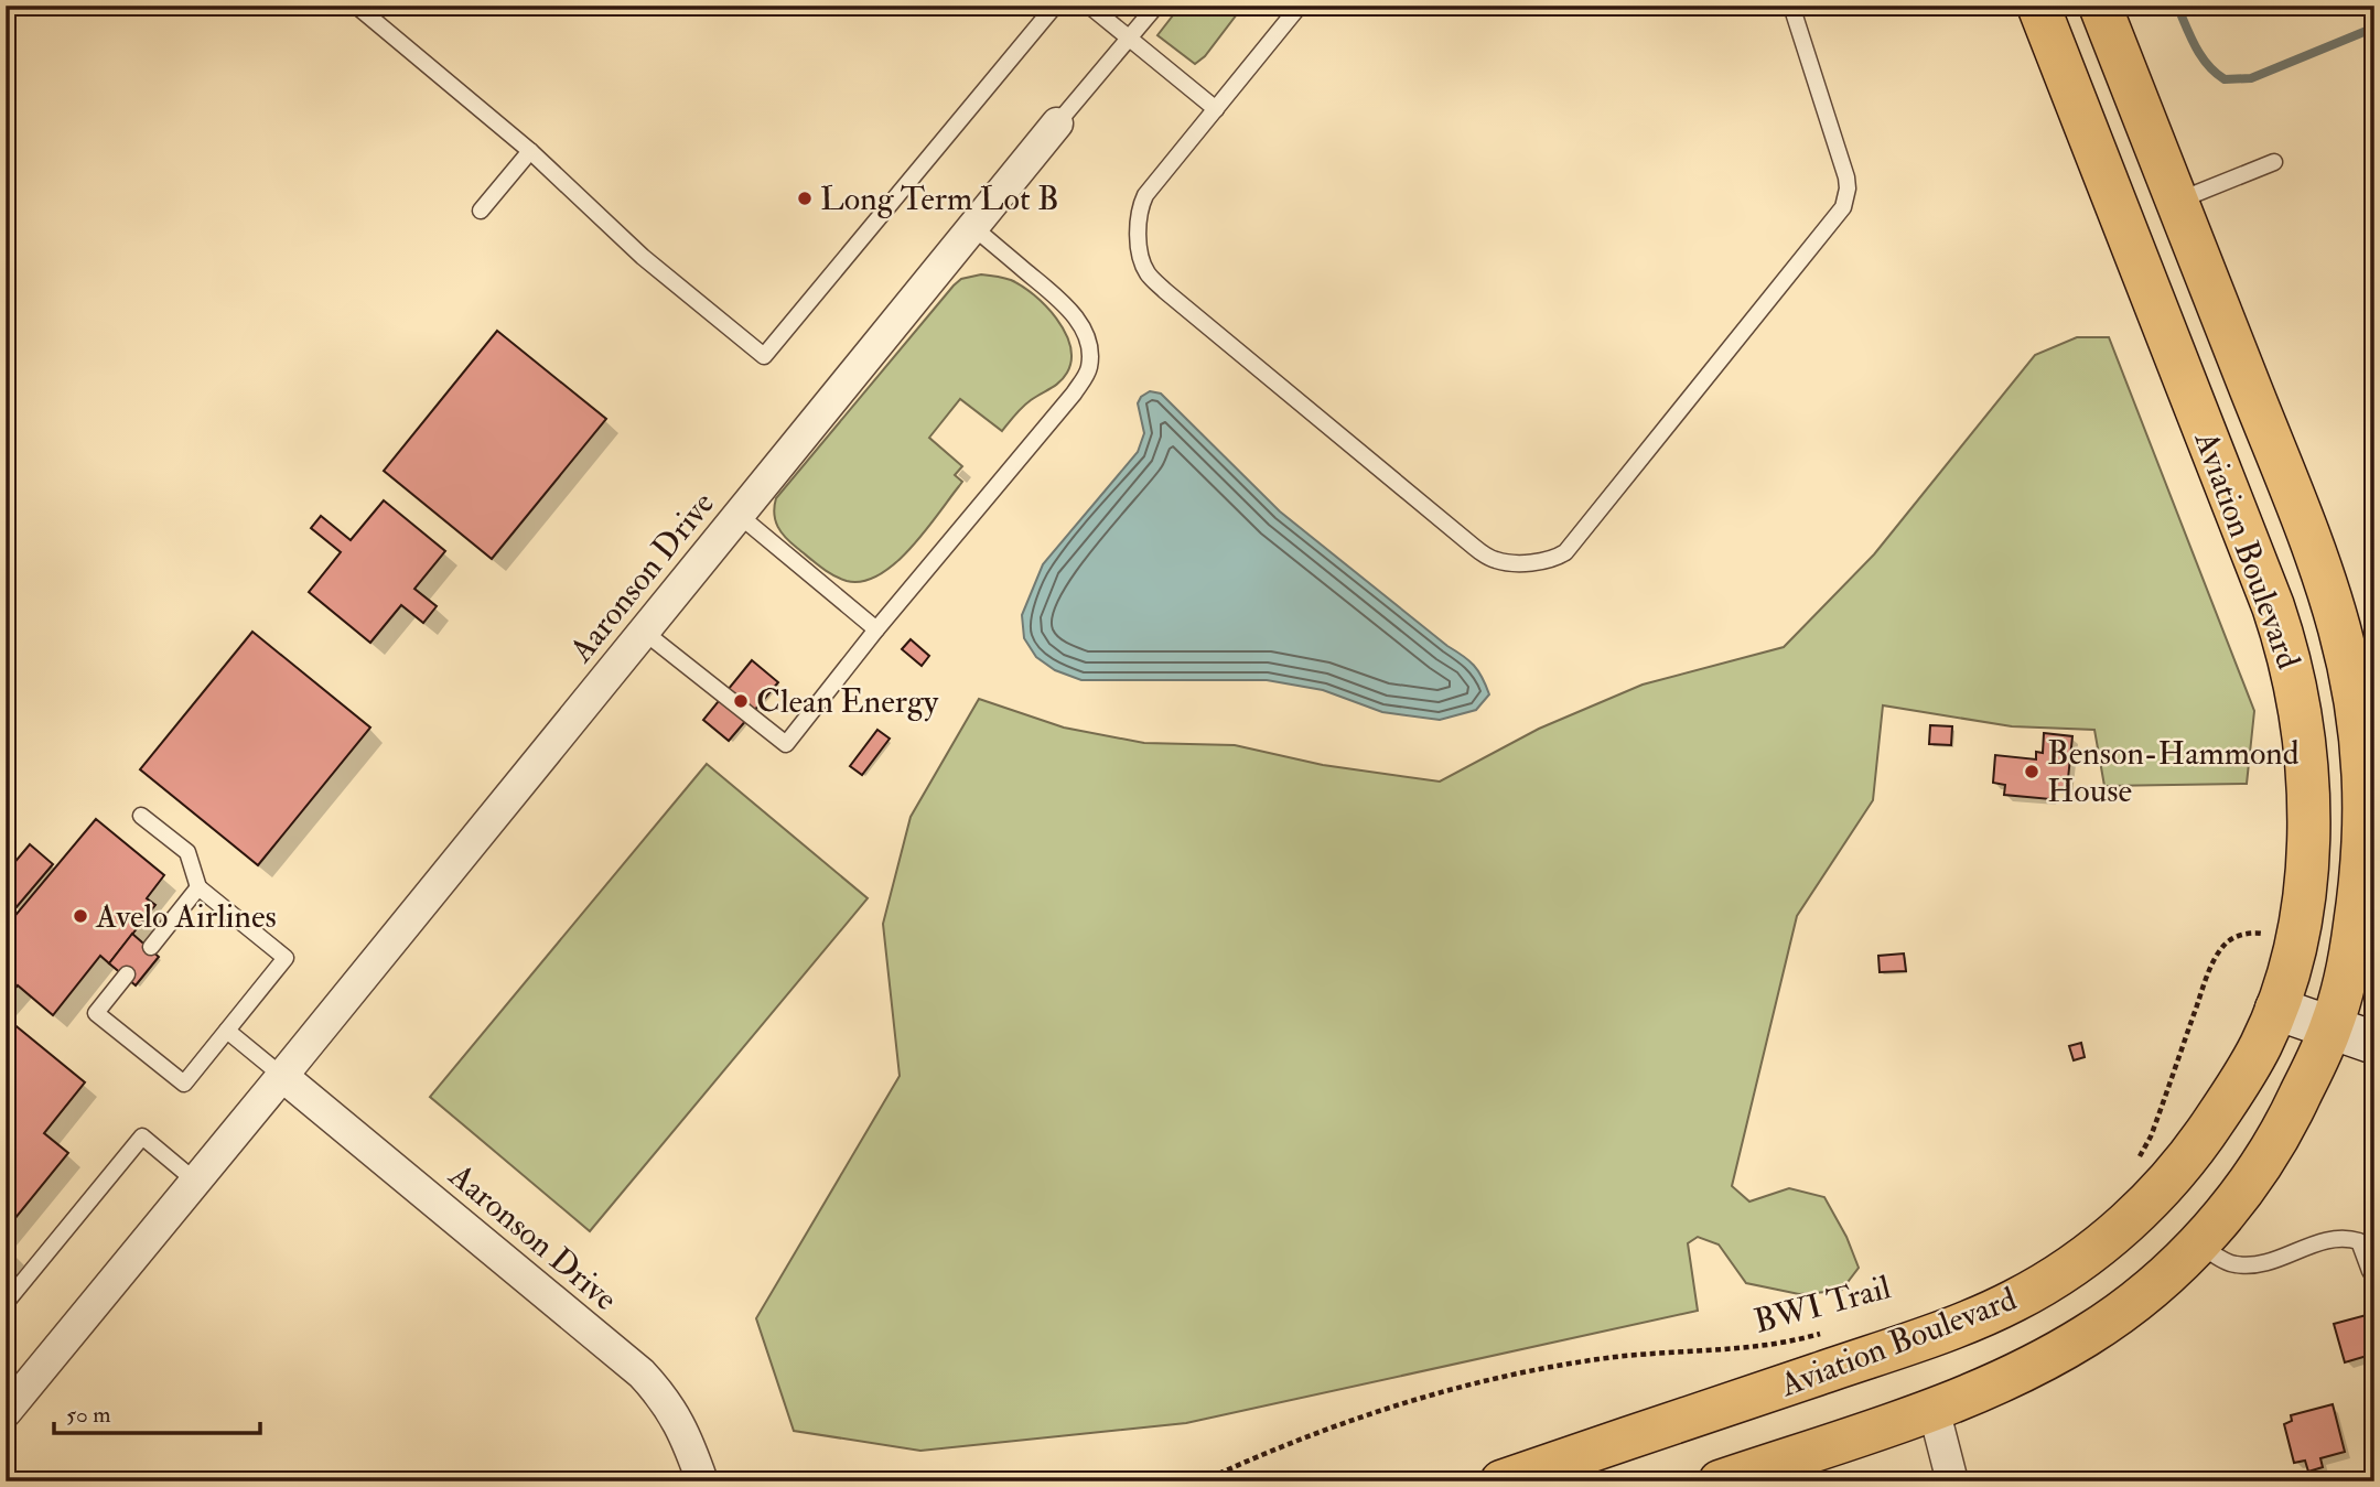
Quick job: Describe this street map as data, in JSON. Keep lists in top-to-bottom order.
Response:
{
  "streets": {
    "main road": ["Aviation Boulevard"],
    "street": ["Aaronson Drive"],
    "path": ["BWI Trail"]
  },
  "places": [
    "Long Term Lot B",
    "Clean Energy",
    "Benson-Hammond House",
    "Avelo Airlines"
  ],
  "scale_bar": "50 m"
}
